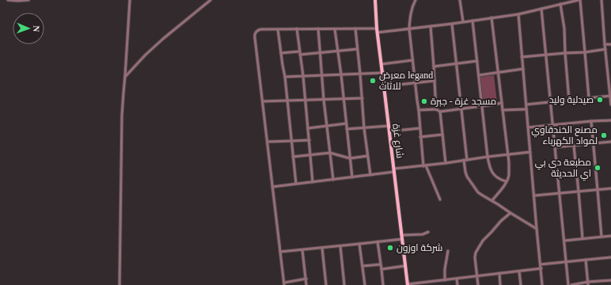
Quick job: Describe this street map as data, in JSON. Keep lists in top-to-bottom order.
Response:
{
  "streets": {
    "main road": ["شارع غزة"]
  },
  "places": [
    "معرض legand للاثاث",
    "صيدلية وليد",
    "مسجد غزة - جبرة",
    "مصنع الخندقاوي لمواد الكهرباء",
    "مطبعة دي بي اي الحديثة",
    "شركة اوزون"
  ],
  "north": "right"
}
